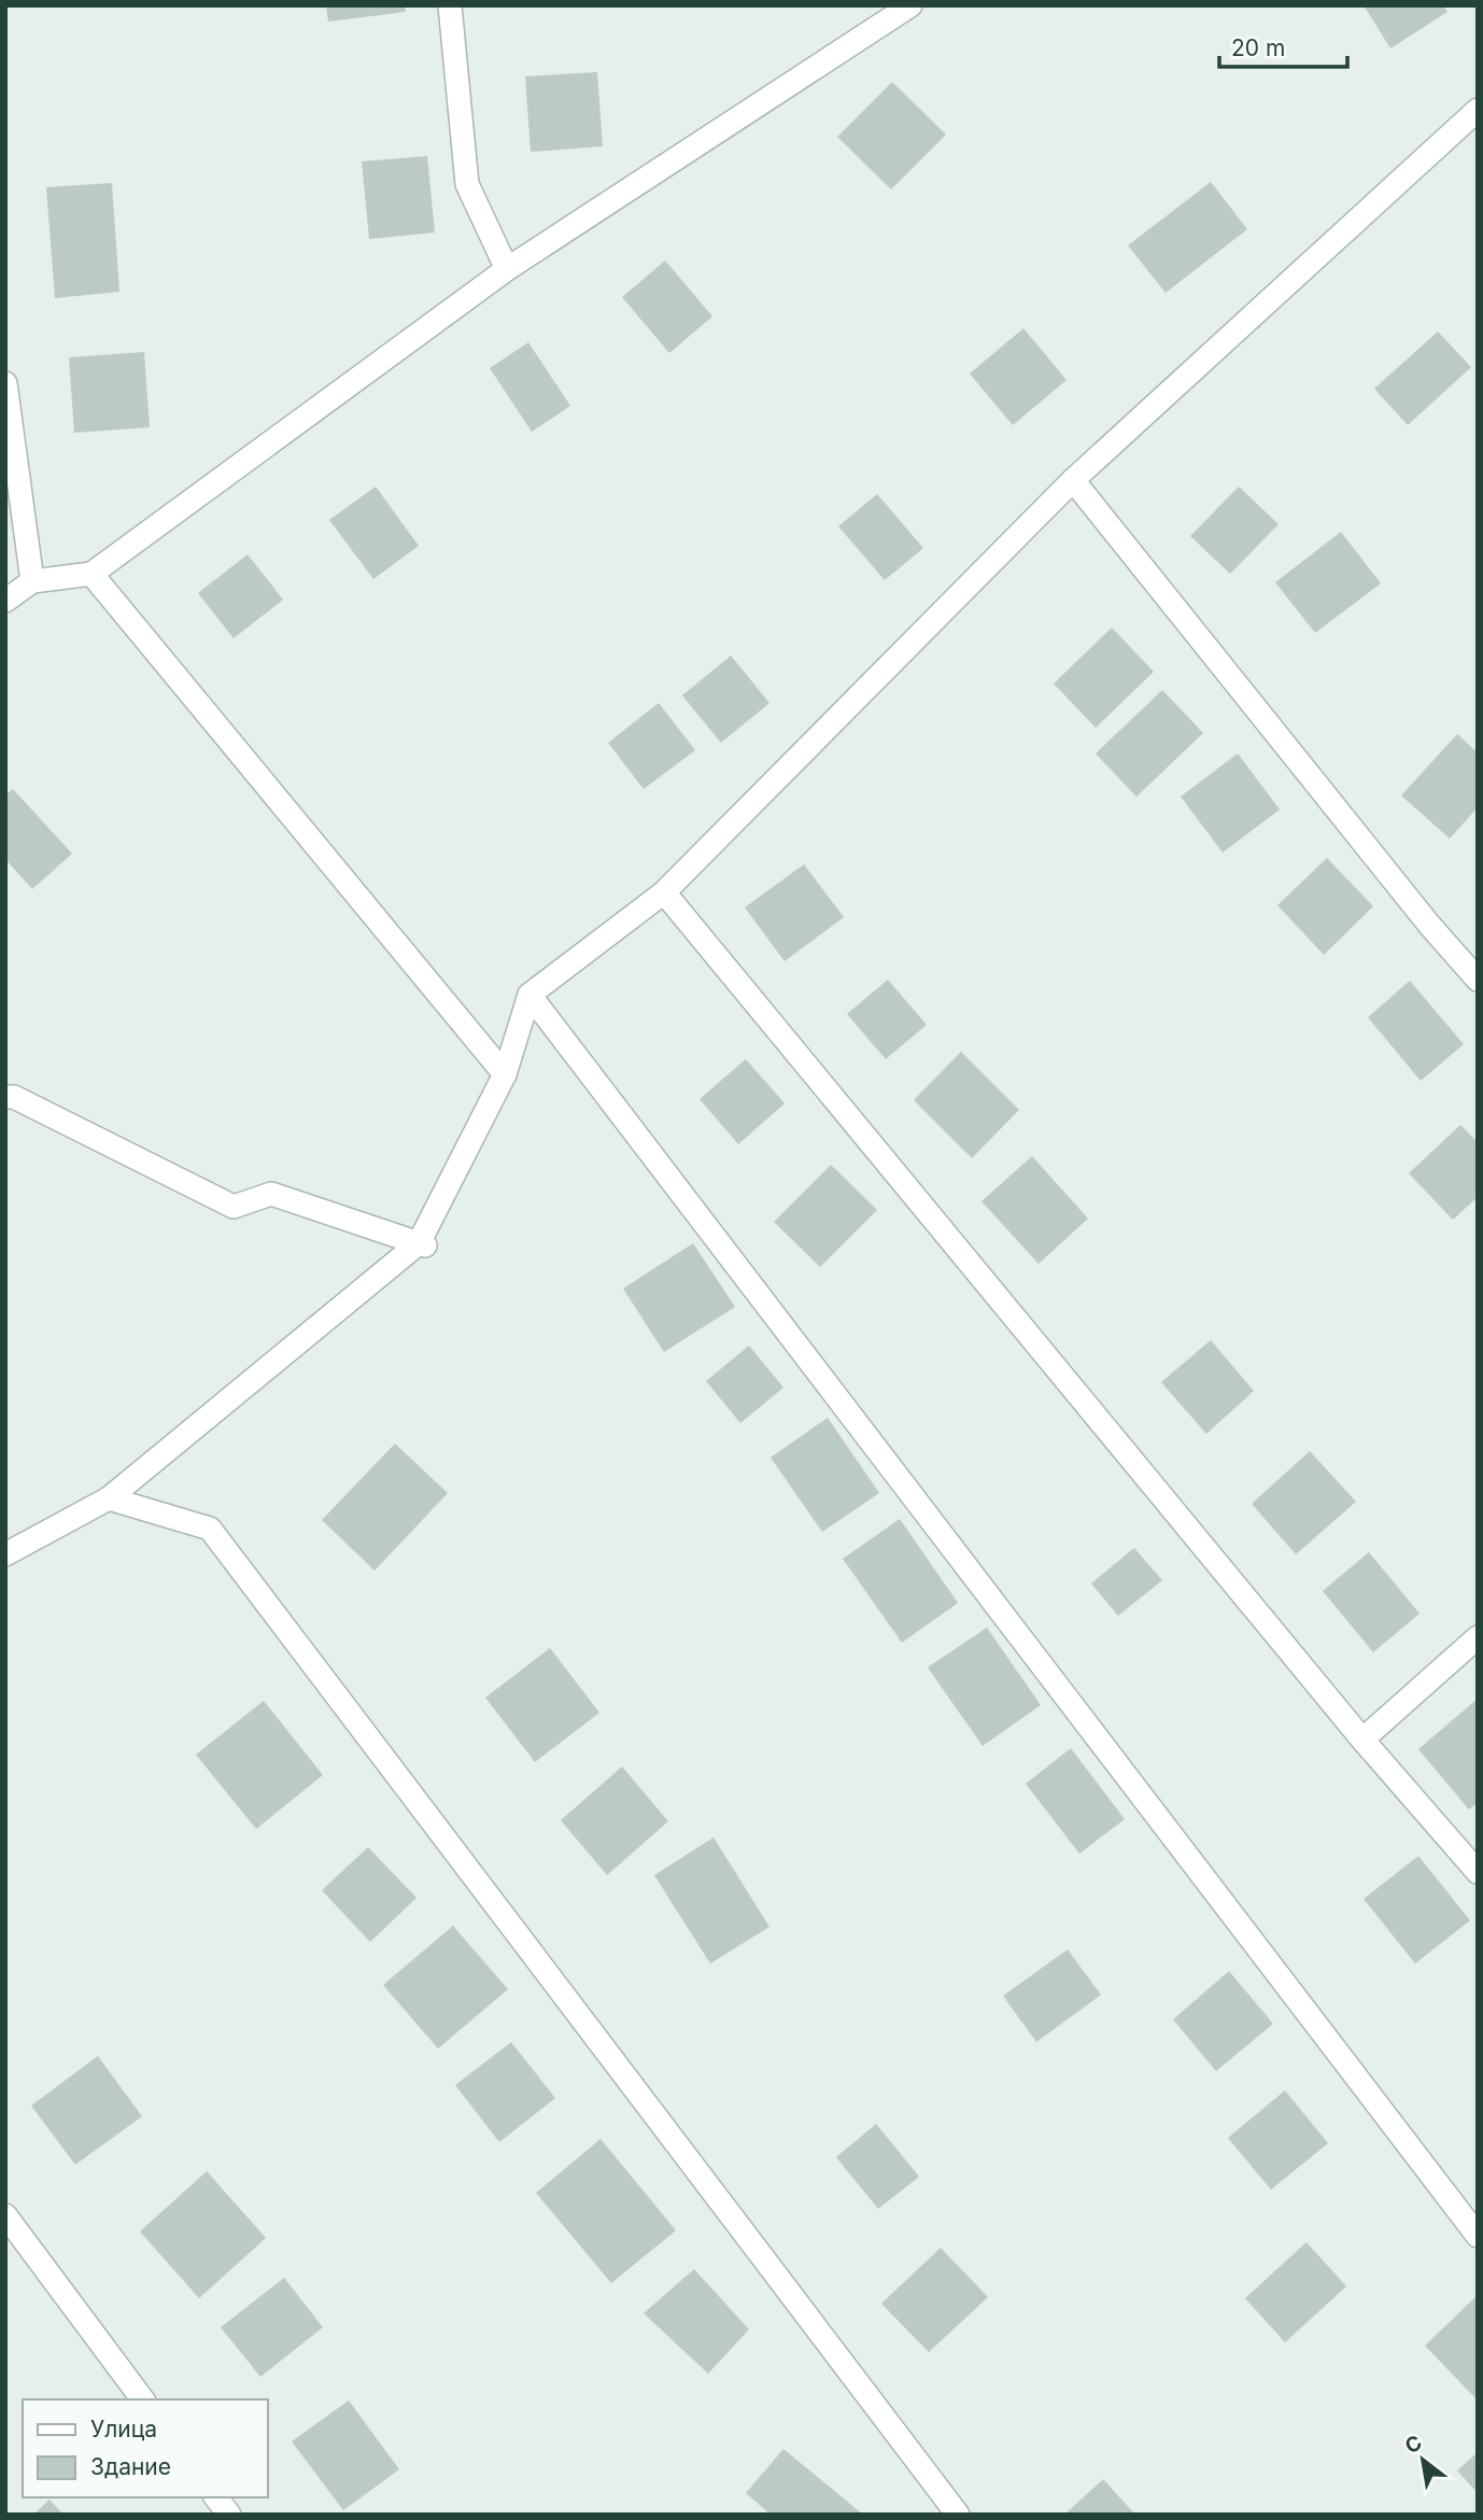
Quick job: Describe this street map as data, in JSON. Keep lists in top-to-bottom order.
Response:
{
  "legend": ["Улица", "Здание"],
  "scale_bar": "20 m",
  "north": "top left"
}
